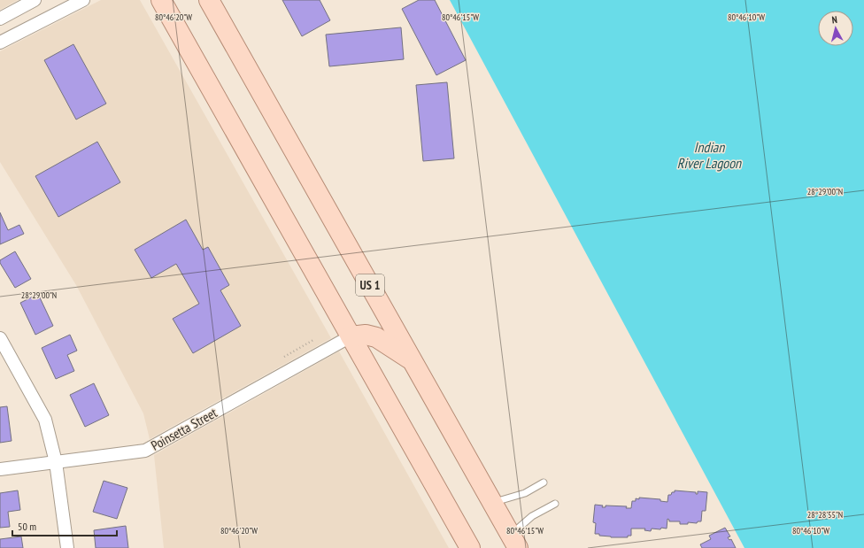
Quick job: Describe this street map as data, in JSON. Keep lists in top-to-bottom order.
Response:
{
  "streets": {
    "main road": ["US 1"],
    "street": ["Poinsetta Street"]
  },
  "water": ["Indian River Lagoon"],
  "scale_bar": "50 m",
  "north": "top",
  "coordinates": [
    "80°46'20\"W",
    "80°46'15\"W",
    "80°46'10\"W",
    "28°29'00\"N",
    "28°28'55\"N"
  ]
}
